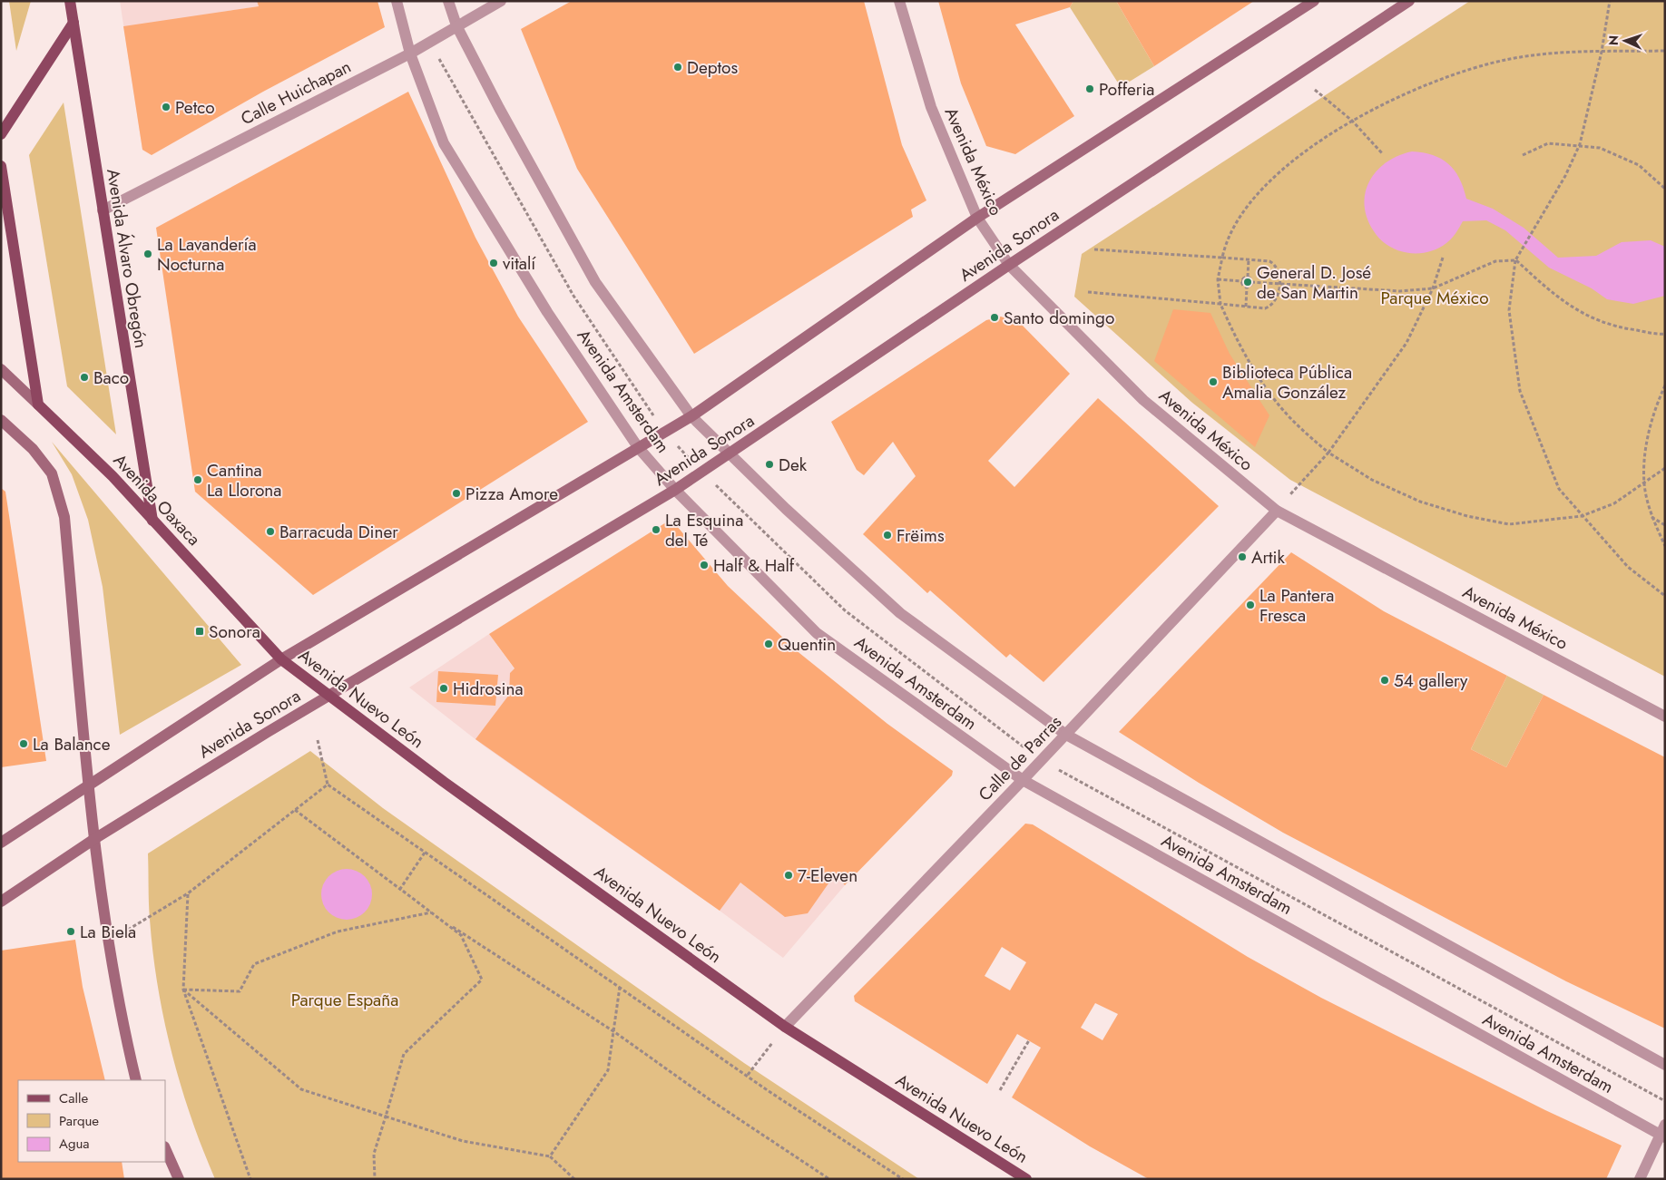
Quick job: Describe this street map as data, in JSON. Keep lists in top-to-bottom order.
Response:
{
  "streets": {
    "main road": [
      "Avenida Sonora",
      "Avenida Álvaro Obregón",
      "Avenida Oaxaca",
      "Avenida Nuevo León"
    ],
    "street": [
      "Calle Huichapan",
      "Avenida México",
      "Avenida Amsterdam",
      "Calle de Parras"
    ]
  },
  "crossings": [
    ["Calle Huichapan", "Avenida Álvaro Obregón"],
    ["Calle Huichapan", "Avenida Amsterdam"],
    ["Avenida México", "Avenida Sonora"],
    ["Avenida México", "Calle de Parras"],
    ["Avenida Sonora", "Avenida Amsterdam"],
    ["Avenida Sonora", "Avenida Oaxaca"],
    ["Avenida Sonora", "Avenida Nuevo León"],
    ["Avenida Álvaro Obregón", "Avenida Oaxaca"],
    ["Avenida Amsterdam", "Calle de Parras"],
    ["Avenida Oaxaca", "Avenida Nuevo León"],
    ["Avenida Nuevo León", "Calle de Parras"]
  ],
  "parks": ["Parque México", "Parque España"],
  "places": {
    "other": [
      "Deptos",
      "Pofferia",
      "Petco",
      "La Lavandería Nocturna",
      "vitalí",
      "General D. José de San Martin",
      "Santo domingo",
      "Baco",
      "Biblioteca Pública Amalia González",
      "Dek",
      "Cantina La Llorona",
      "Pizza Amore",
      "La Esquina del Té",
      "Barracuda Diner",
      "Frëims",
      "Artik",
      "Half & Half",
      "La Pantera Fresca",
      "Quentin",
      "54 gallery",
      "Hidrosina",
      "La Balance",
      "7-Eleven",
      "La Biela"
    ],
    "transit": ["Sonora"]
  },
  "legend": ["Calle", "Parque", "Agua"],
  "north": "left"
}
